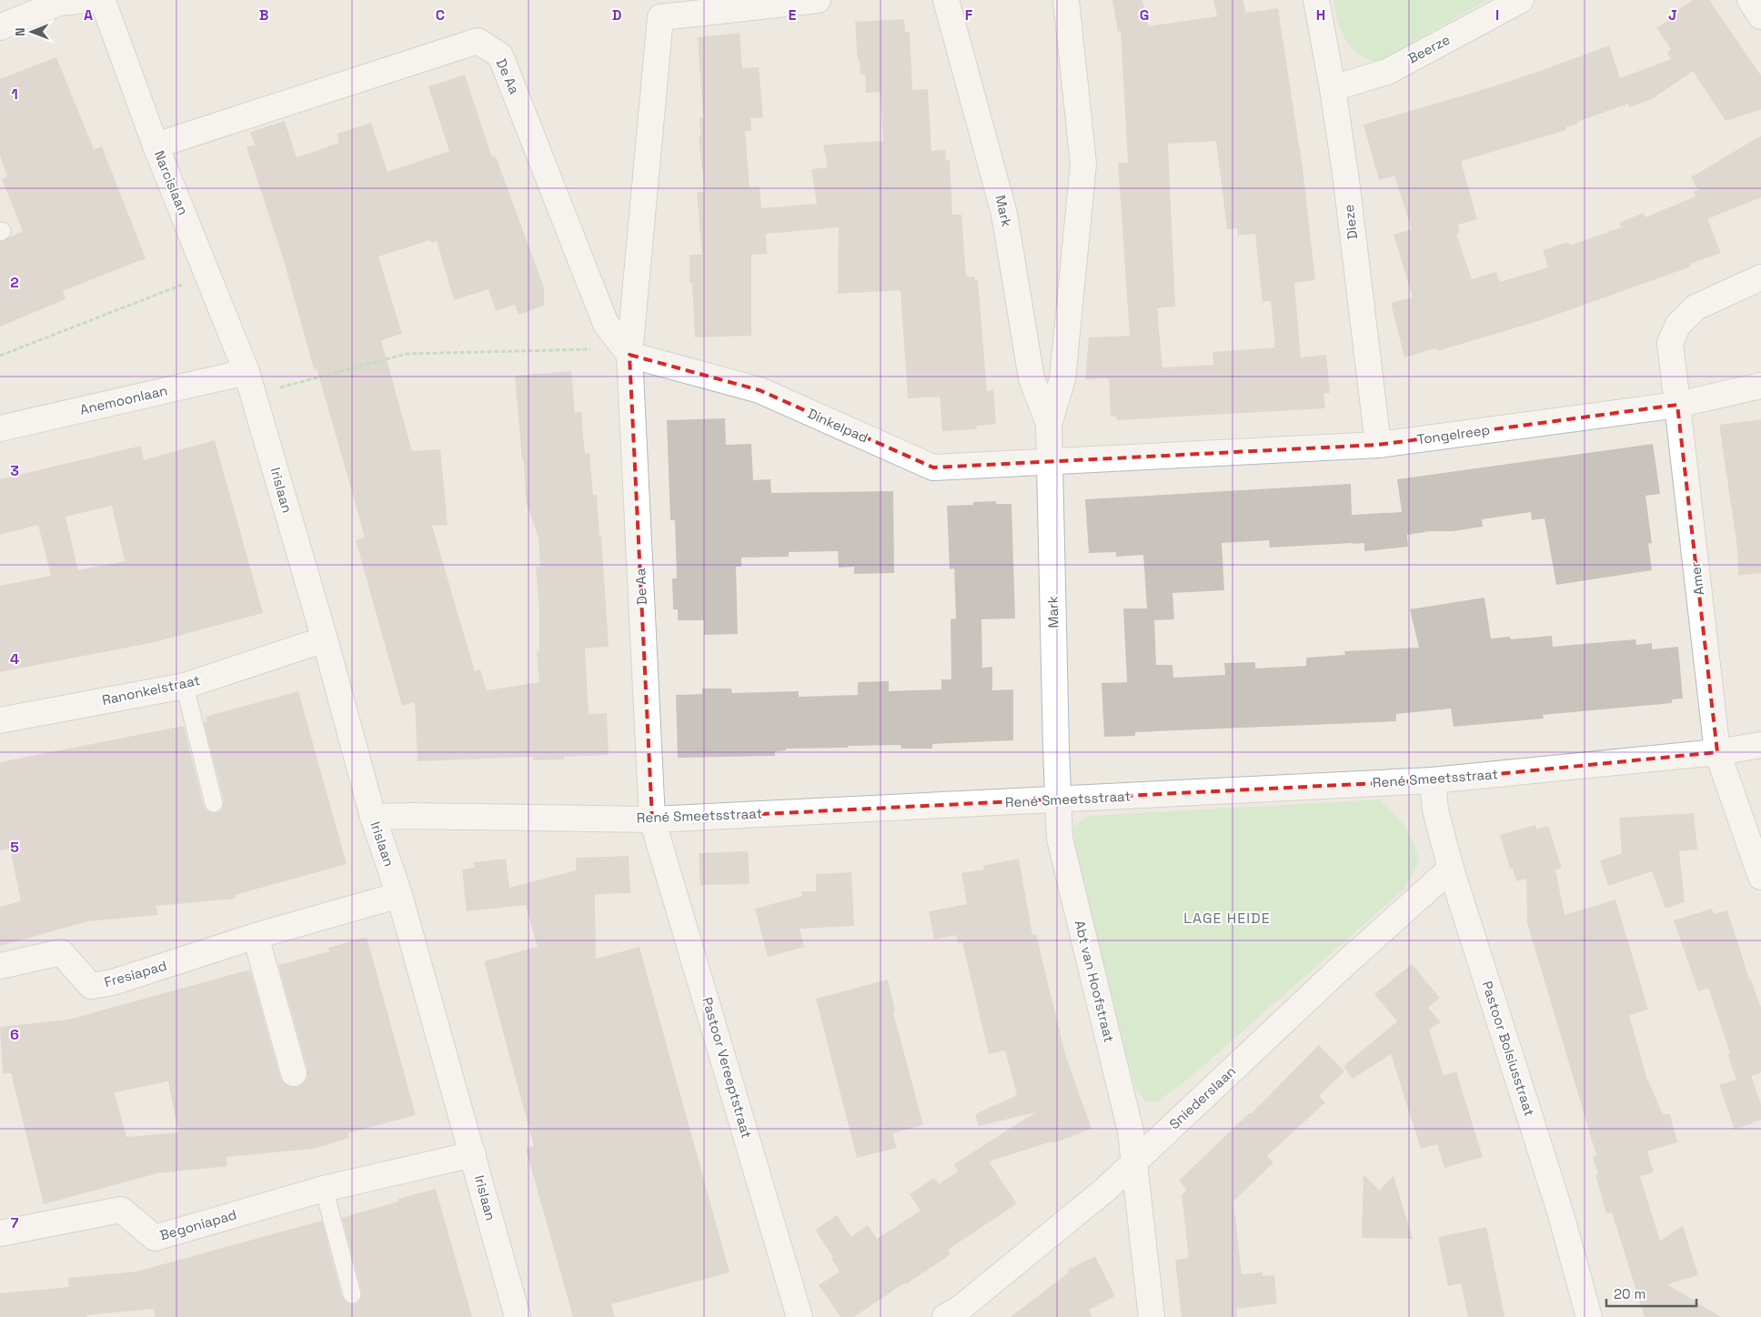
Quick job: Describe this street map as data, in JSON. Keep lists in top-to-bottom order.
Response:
{
  "streets": {
    "street": [
      "Beerze",
      "De Aa",
      "Narcislaan",
      "Mark",
      "Dieze",
      "Anemoonlaan",
      "Dinkelpad",
      "Tongelreep",
      "Irislaan",
      "Amer",
      "Ranonkelstraat",
      "René Smeetsstraat",
      "Fresiapad",
      "Abt van Hoofstraat",
      "Pastoor Bolsiusstraat",
      "Pastoor Vereeptstraat",
      "Sniederslaan",
      "Begoniapad"
    ]
  },
  "crossings": [
    ["Beerze", "Dieze"],
    ["De Aa", "Narcislaan"],
    ["De Aa", "Dinkelpad"],
    ["De Aa", "René Smeetsstraat"],
    ["De Aa", "Pastoor Vereeptstraat"],
    ["Narcislaan", "Anemoonlaan"],
    ["Narcislaan", "Irislaan"],
    ["Mark", "Dinkelpad"],
    ["Mark", "Tongelreep"],
    ["Mark", "René Smeetsstraat"],
    ["Mark", "Abt van Hoofstraat"],
    ["Dieze", "Tongelreep"],
    ["Anemoonlaan", "Irislaan"],
    ["Dinkelpad", "Tongelreep"],
    ["Tongelreep", "Amer"],
    ["Irislaan", "Ranonkelstraat"],
    ["Irislaan", "René Smeetsstraat"],
    ["Irislaan", "Fresiapad"],
    ["Irislaan", "Begoniapad"],
    ["Amer", "René Smeetsstraat"],
    ["René Smeetsstraat", "Abt van Hoofstraat"],
    ["René Smeetsstraat", "Pastoor Bolsiusstraat"],
    ["René Smeetsstraat", "Pastoor Vereeptstraat"],
    ["Abt van Hoofstraat", "Sniederslaan"],
    ["Pastoor Bolsiusstraat", "Sniederslaan"]
  ],
  "districts": ["LAGE HEIDE"],
  "scale_bar": "20 m",
  "north": "left",
  "grid": {
    "columns": [
      "A",
      "B",
      "C",
      "D",
      "E",
      "F",
      "G",
      "H",
      "I",
      "J"
    ],
    "rows": [
      "1",
      "2",
      "3",
      "4",
      "5",
      "6",
      "7"
    ]
  }
}
